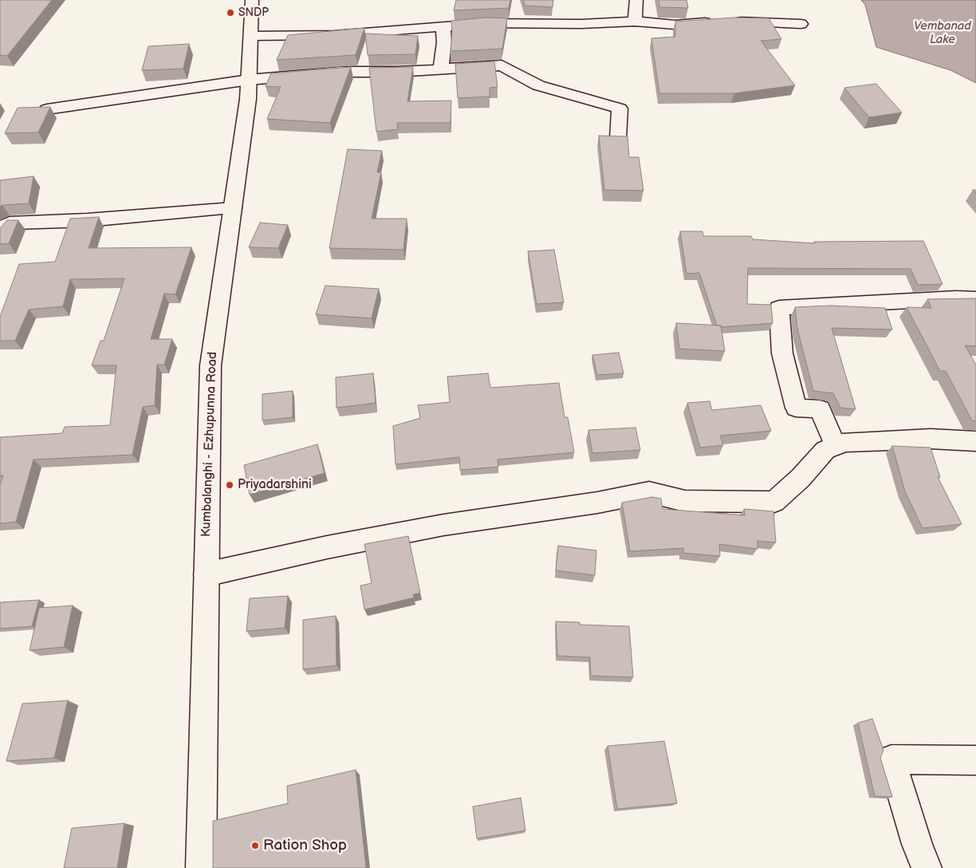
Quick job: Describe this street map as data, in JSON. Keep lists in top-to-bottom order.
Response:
{
  "streets": {
    "street": ["Kumbalanghi - Ezhupunna Road"]
  },
  "water": ["Vembanad Lake"],
  "places": ["SNDP", "Priyadarshini", "Ration Shop"]
}
